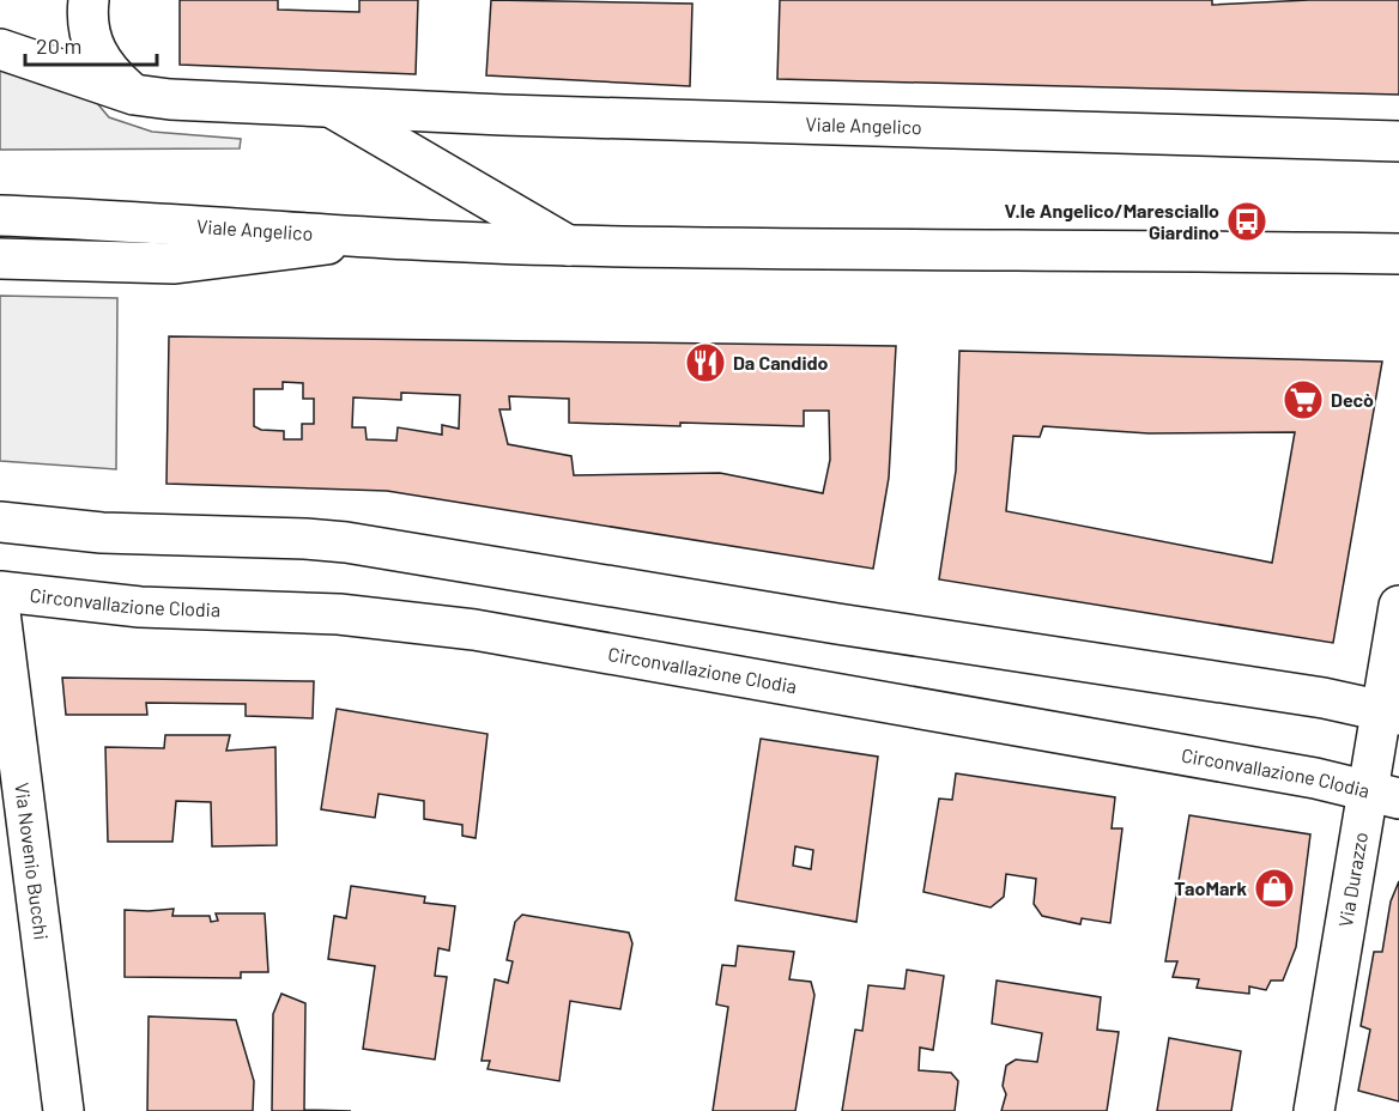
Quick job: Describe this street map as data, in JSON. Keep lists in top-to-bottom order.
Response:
{
  "streets": {
    "street": [
      "Viale Angelico",
      "Circonvallazione Clodia",
      "Via Novenio Bucchi",
      "Via Durazzo"
    ]
  },
  "crossings": [
    ["Circonvallazione Clodia", "Via Durazzo"]
  ],
  "places": {
    "bus stop": ["V.le Angelico/Maresciallo Giardino"],
    "restaurant": ["Da Candido"],
    "supermarket": ["Decò"],
    "shop": ["TaoMark"]
  },
  "scale_bar": "20 m"
}
